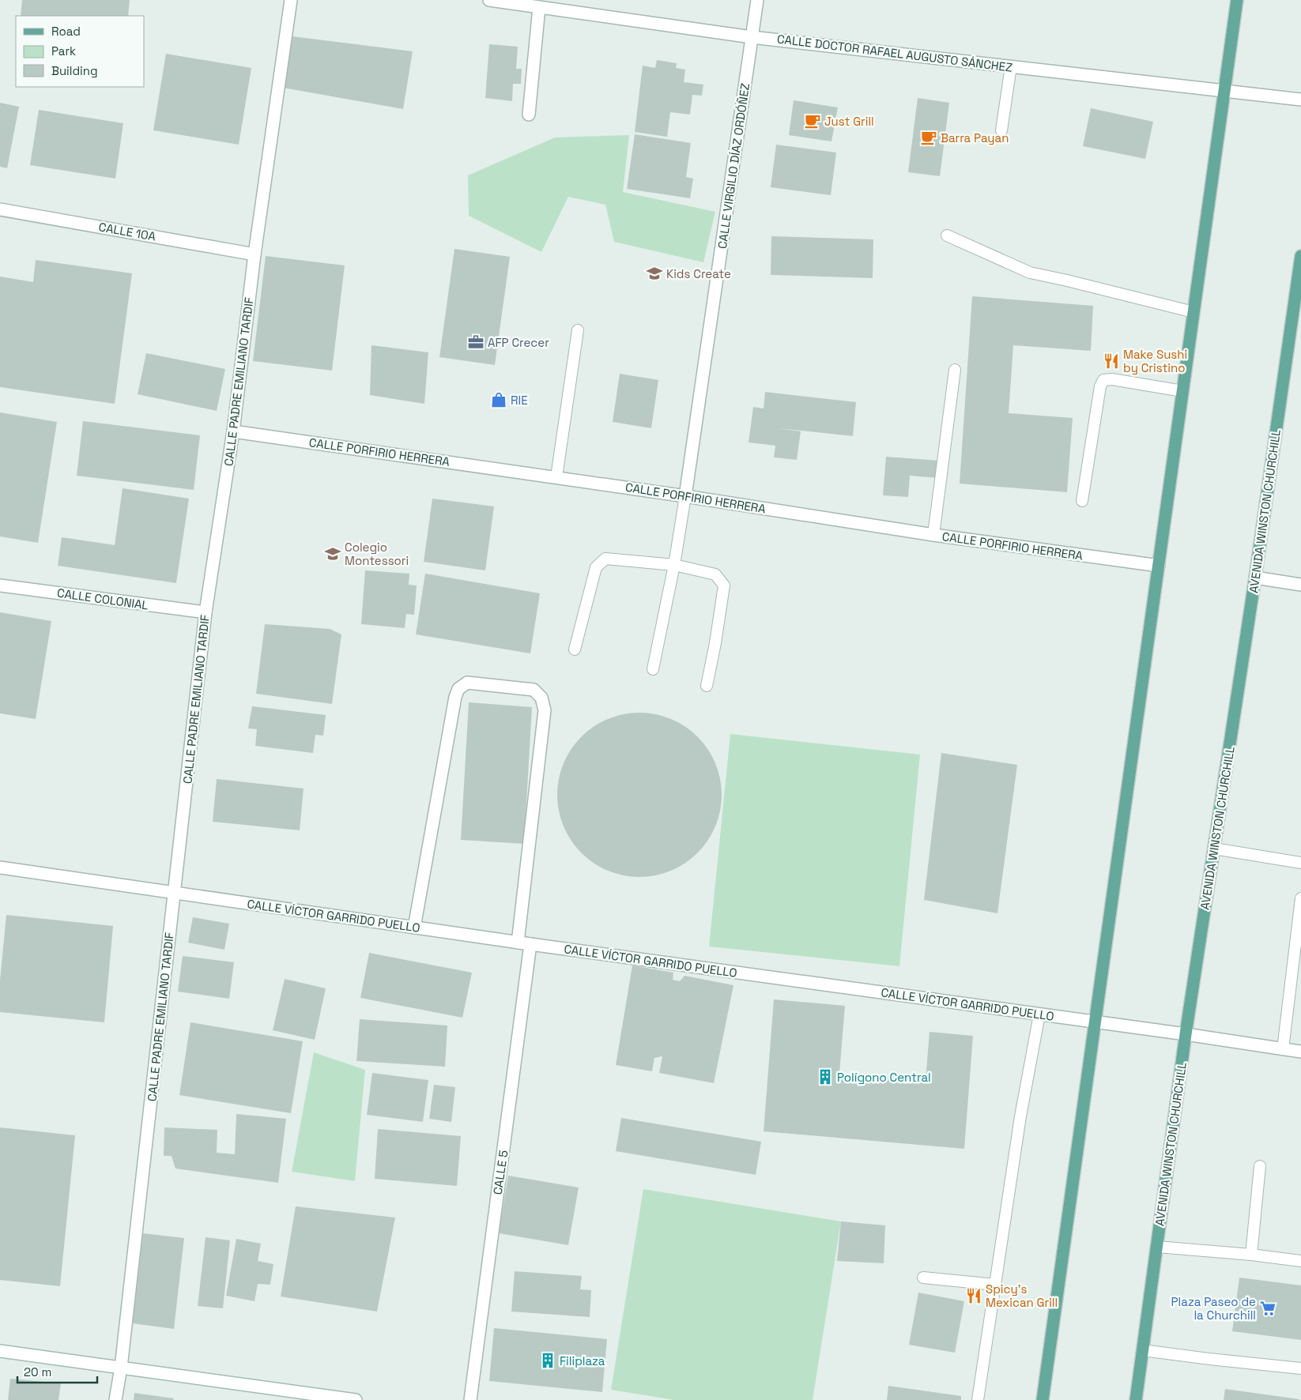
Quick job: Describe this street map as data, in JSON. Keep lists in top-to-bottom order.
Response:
{
  "streets": {
    "main road": ["AVENIDA WINSTON CHURCHILL"],
    "street": [
      "CALLE DOCTOR RAFAEL AUGUSTO SÁNCHEZ",
      "CALLE VIRGILIO DÍAZ ORDÓÑEZ",
      "CALLE 10A",
      "CALLE PADRE EMILIANO TARDIF",
      "CALLE PORFIRIO HERRERA",
      "CALLE COLONIAL",
      "CALLE VÍCTOR GARRIDO PUELLO",
      "CALLE 5"
    ]
  },
  "crossings": [
    ["CALLE DOCTOR RAFAEL AUGUSTO SÁNCHEZ", "CALLE VIRGILIO DÍAZ ORDÓÑEZ"],
    ["CALLE VIRGILIO DÍAZ ORDÓÑEZ", "CALLE PORFIRIO HERRERA"],
    ["CALLE 10A", "CALLE PADRE EMILIANO TARDIF"],
    ["CALLE PADRE EMILIANO TARDIF", "CALLE PORFIRIO HERRERA"],
    ["CALLE PADRE EMILIANO TARDIF", "CALLE COLONIAL"],
    ["CALLE PADRE EMILIANO TARDIF", "CALLE VÍCTOR GARRIDO PUELLO"],
    ["AVENIDA WINSTON CHURCHILL", "CALLE VÍCTOR GARRIDO PUELLO"],
    ["CALLE VÍCTOR GARRIDO PUELLO", "CALLE 5"]
  ],
  "places": {
    "cafe": ["Just Grill", "Barra Payan"],
    "school or university": ["Kids Create", "Colegio Montessori"],
    "office": ["AFP Crecer"],
    "restaurant": ["Make Sushi by Cristino", "Spicy's Mexican Grill"],
    "shop": ["RIE"],
    "building": ["Polígono Central", "Filiplaza"],
    "supermarket": ["Plaza Paseo de la Churchill"]
  },
  "legend": ["Road", "Park", "Building"],
  "scale_bar": "20 m"
}
